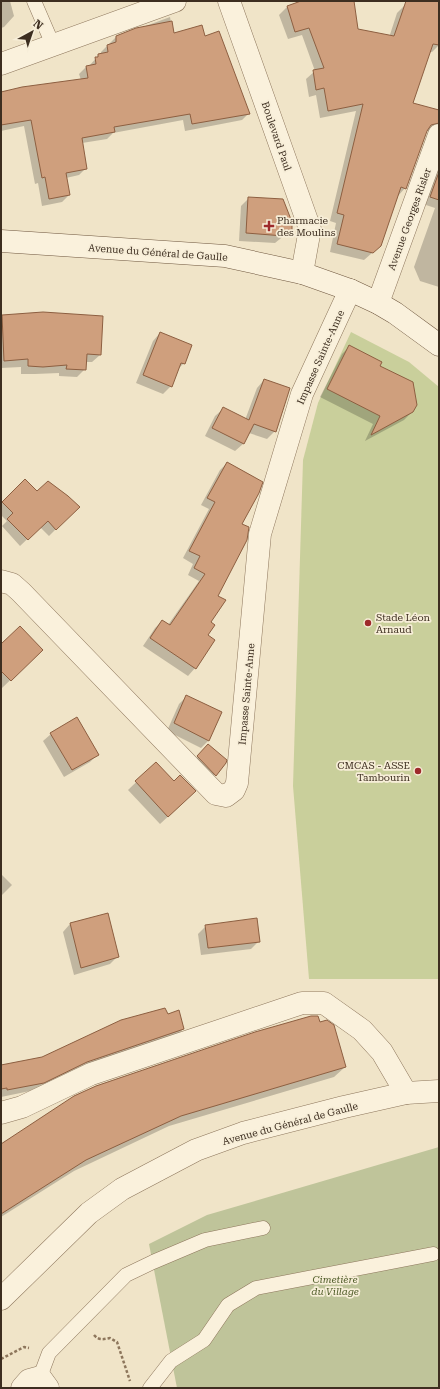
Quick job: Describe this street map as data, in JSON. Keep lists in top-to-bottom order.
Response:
{
  "streets": {
    "street": [
      "Boulevard Paul",
      "Avenue Georges Risler",
      "Avenue du Général de Gaulle",
      "Impasse Sainte-Anne"
    ]
  },
  "crossings": [
    ["Boulevard Paul", "Avenue du Général de Gaulle"],
    ["Avenue Georges Risler", "Avenue du Général de Gaulle"],
    ["Avenue du Général de Gaulle", "Impasse Sainte-Anne"]
  ],
  "parks": ["Cimetière du Village"],
  "places": {
    "health": ["Pharmacie des Moulins"],
    "other": ["Stade Léon Arnaud", "CMCAS - ASSE Tambourin"]
  },
  "north": "top right"
}
